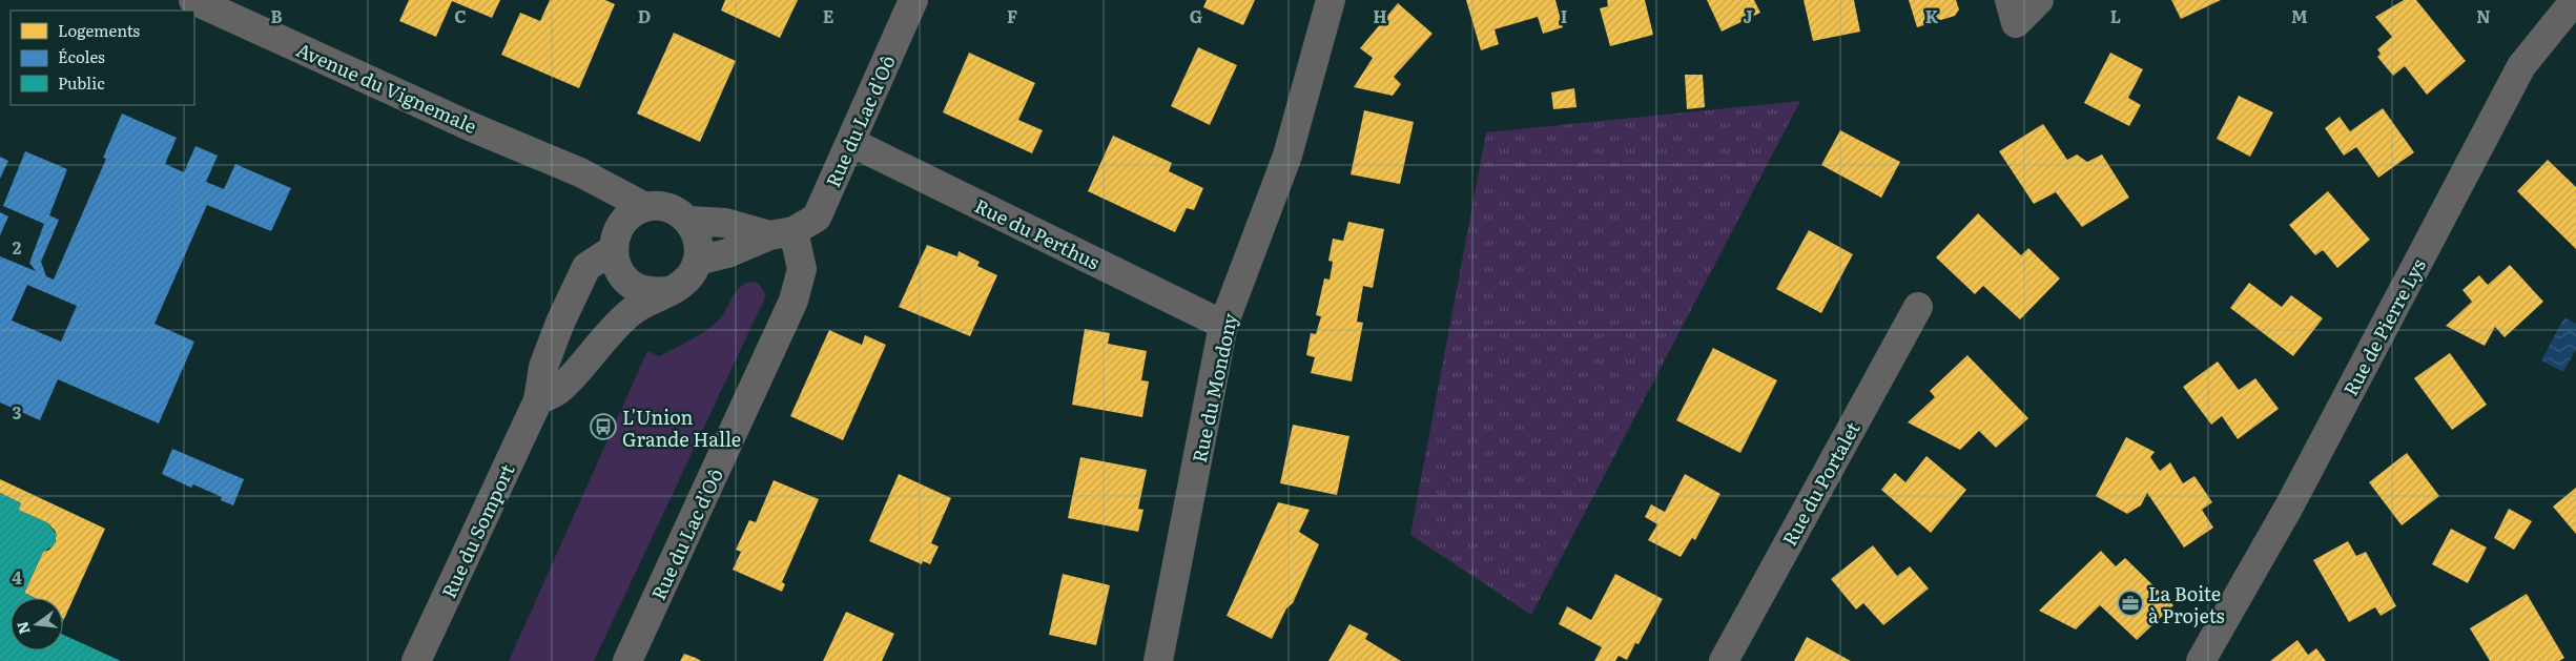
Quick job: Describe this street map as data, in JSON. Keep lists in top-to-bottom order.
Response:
{
  "streets": {
    "street": [
      "Avenue du Vignemale",
      "Rue du Lac d'Oô",
      "Rue du Perthus",
      "Rue de Pierre Lys",
      "Rue du Mondony",
      "Rue du Portalet",
      "Rue du Somport"
    ]
  },
  "crossings": [
    ["Avenue du Vignemale", "Rue du Lac d'Oô"],
    ["Avenue du Vignemale", "Rue du Somport"],
    ["Rue du Lac d'Oô", "Rue du Perthus"],
    ["Rue du Lac d'Oô", "Rue du Somport"],
    ["Rue du Perthus", "Rue du Mondony"]
  ],
  "places": {
    "bus stop": ["L'Union Grande Halle"],
    "office": ["La Boite à Projets"]
  },
  "legend": ["Logements", "Écoles", "Public"],
  "north": "left",
  "grid": {
    "columns": [
      "B",
      "C",
      "D",
      "E",
      "F",
      "G",
      "H",
      "I",
      "J",
      "K",
      "L",
      "M",
      "N"
    ],
    "rows": ["2", "3", "4"]
  }
}
